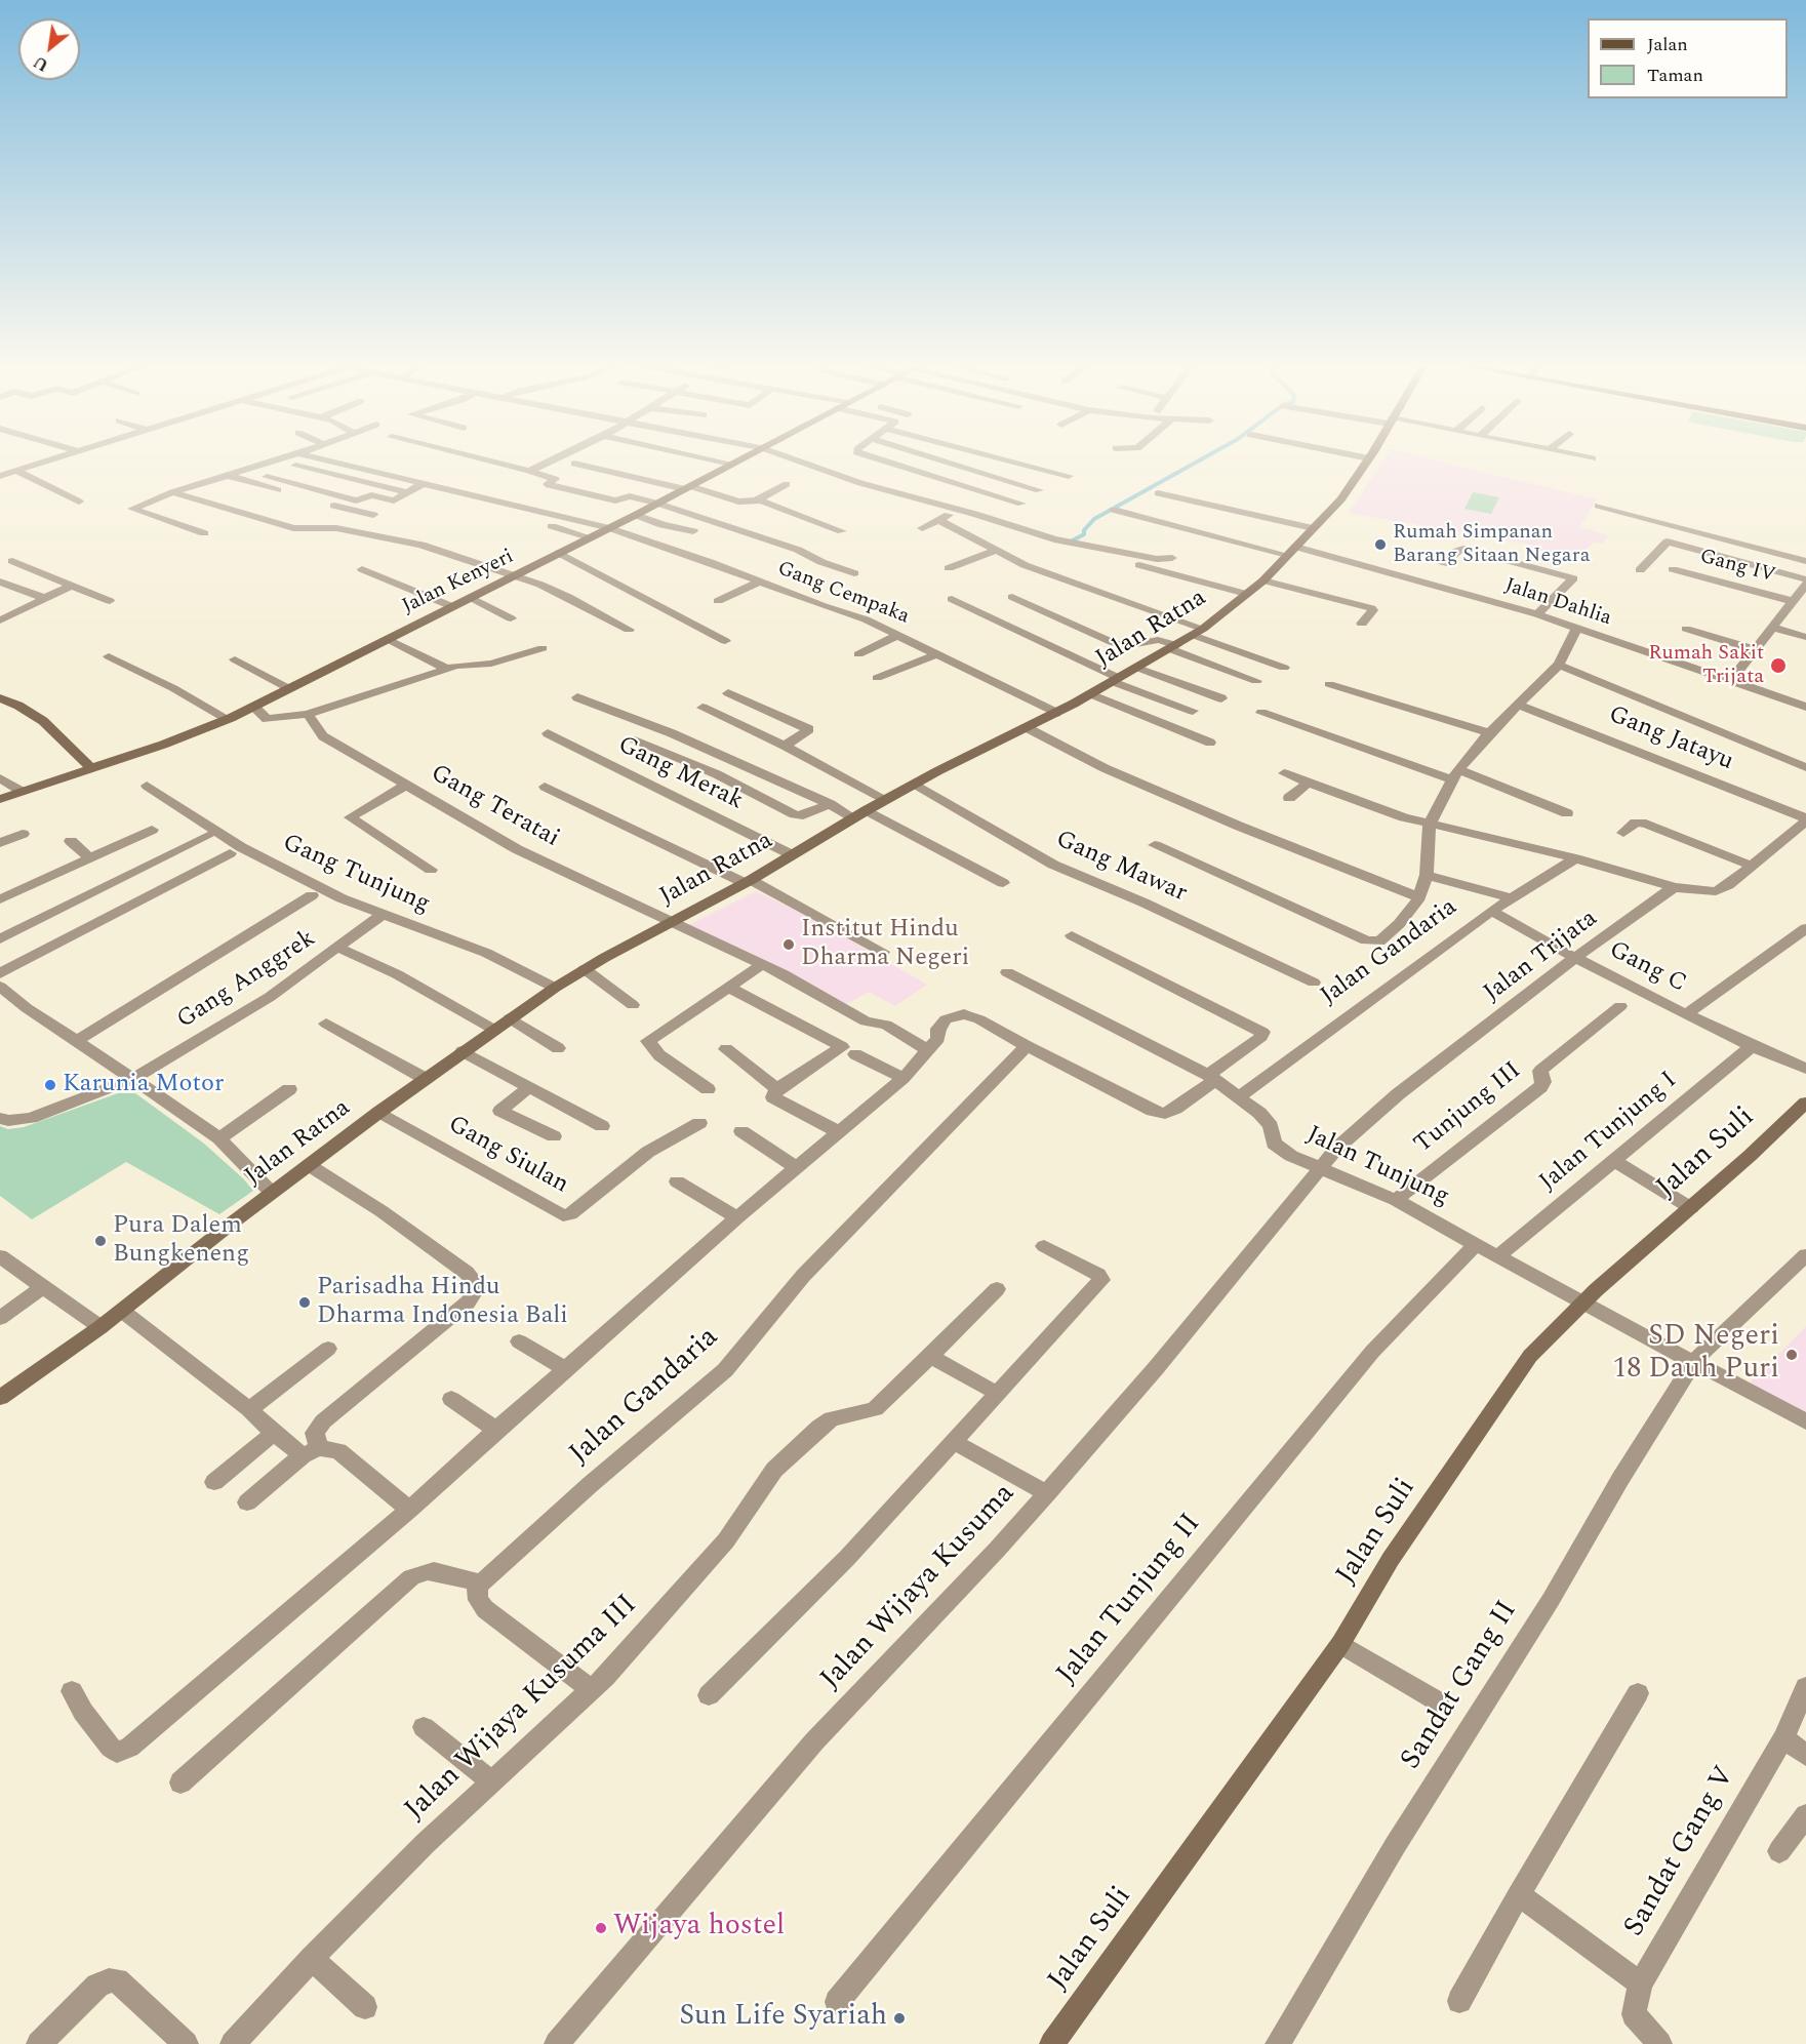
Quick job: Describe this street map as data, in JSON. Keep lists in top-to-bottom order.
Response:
{
  "streets": {
    "street": [
      "Gang IV",
      "Jalan Kenyeri",
      "Gang Cempaka",
      "Jalan Dahlia",
      "Jalan Ratna",
      "Gang Jatayu",
      "Gang Merak",
      "Gang Teratai",
      "Gang Mawar",
      "Gang Tunjung",
      "Jalan Gandaria",
      "Jalan Trijata",
      "Gang C",
      "Gang Anggrek",
      "Tunjung III",
      "Jalan Tunjung I",
      "Jalan Suli",
      "Gang Siulan",
      "Jalan Tunjung",
      "Jalan Wijaya Kusuma",
      "Jalan Tunjung II",
      "Sandat Gang II",
      "Jalan Wijaya Kusuma III",
      "Sandat Gang V"
    ]
  },
  "crossings": [
    ["Jalan Kenyeri", "Gang Cempaka"],
    ["Gang Cempaka", "Jalan Ratna"],
    ["Jalan Dahlia", "Jalan Ratna"],
    ["Jalan Ratna", "Gang Merak"],
    ["Jalan Ratna", "Gang Teratai"],
    ["Jalan Ratna", "Gang Mawar"],
    ["Jalan Ratna", "Gang Tunjung"],
    ["Jalan Ratna", "Gang Siulan"],
    ["Gang Tunjung", "Gang Anggrek"],
    ["Jalan Gandaria", "Gang C"],
    ["Jalan Gandaria", "Jalan Tunjung"],
    ["Jalan Trijata", "Gang C"],
    ["Jalan Trijata", "Jalan Tunjung"],
    ["Jalan Trijata", "Jalan Wijaya Kusuma"],
    ["Gang C", "Jalan Tunjung I"],
    ["Tunjung III", "Jalan Tunjung"],
    ["Jalan Tunjung I", "Jalan Tunjung"],
    ["Jalan Suli", "Jalan Tunjung"],
    ["Jalan Tunjung", "Jalan Wijaya Kusuma"],
    ["Jalan Tunjung", "Jalan Tunjung II"],
    ["Jalan Tunjung", "Sandat Gang II"]
  ],
  "places": [
    "Rumah Simpanan Barang Sitaan Negara",
    "Rumah Sakit Trijata",
    "Institut Hindu Dharma Negeri",
    "Karunia Motor",
    "Pura Dalem Bungkeneng",
    "Parisadha Hindu Dharma Indonesia Bali",
    "SD Negeri 18 Dauh Puri",
    "Wijaya hostel",
    "Sun Life Syariah"
  ],
  "legend": ["Jalan", "Taman"],
  "north": "bottom left"
}
